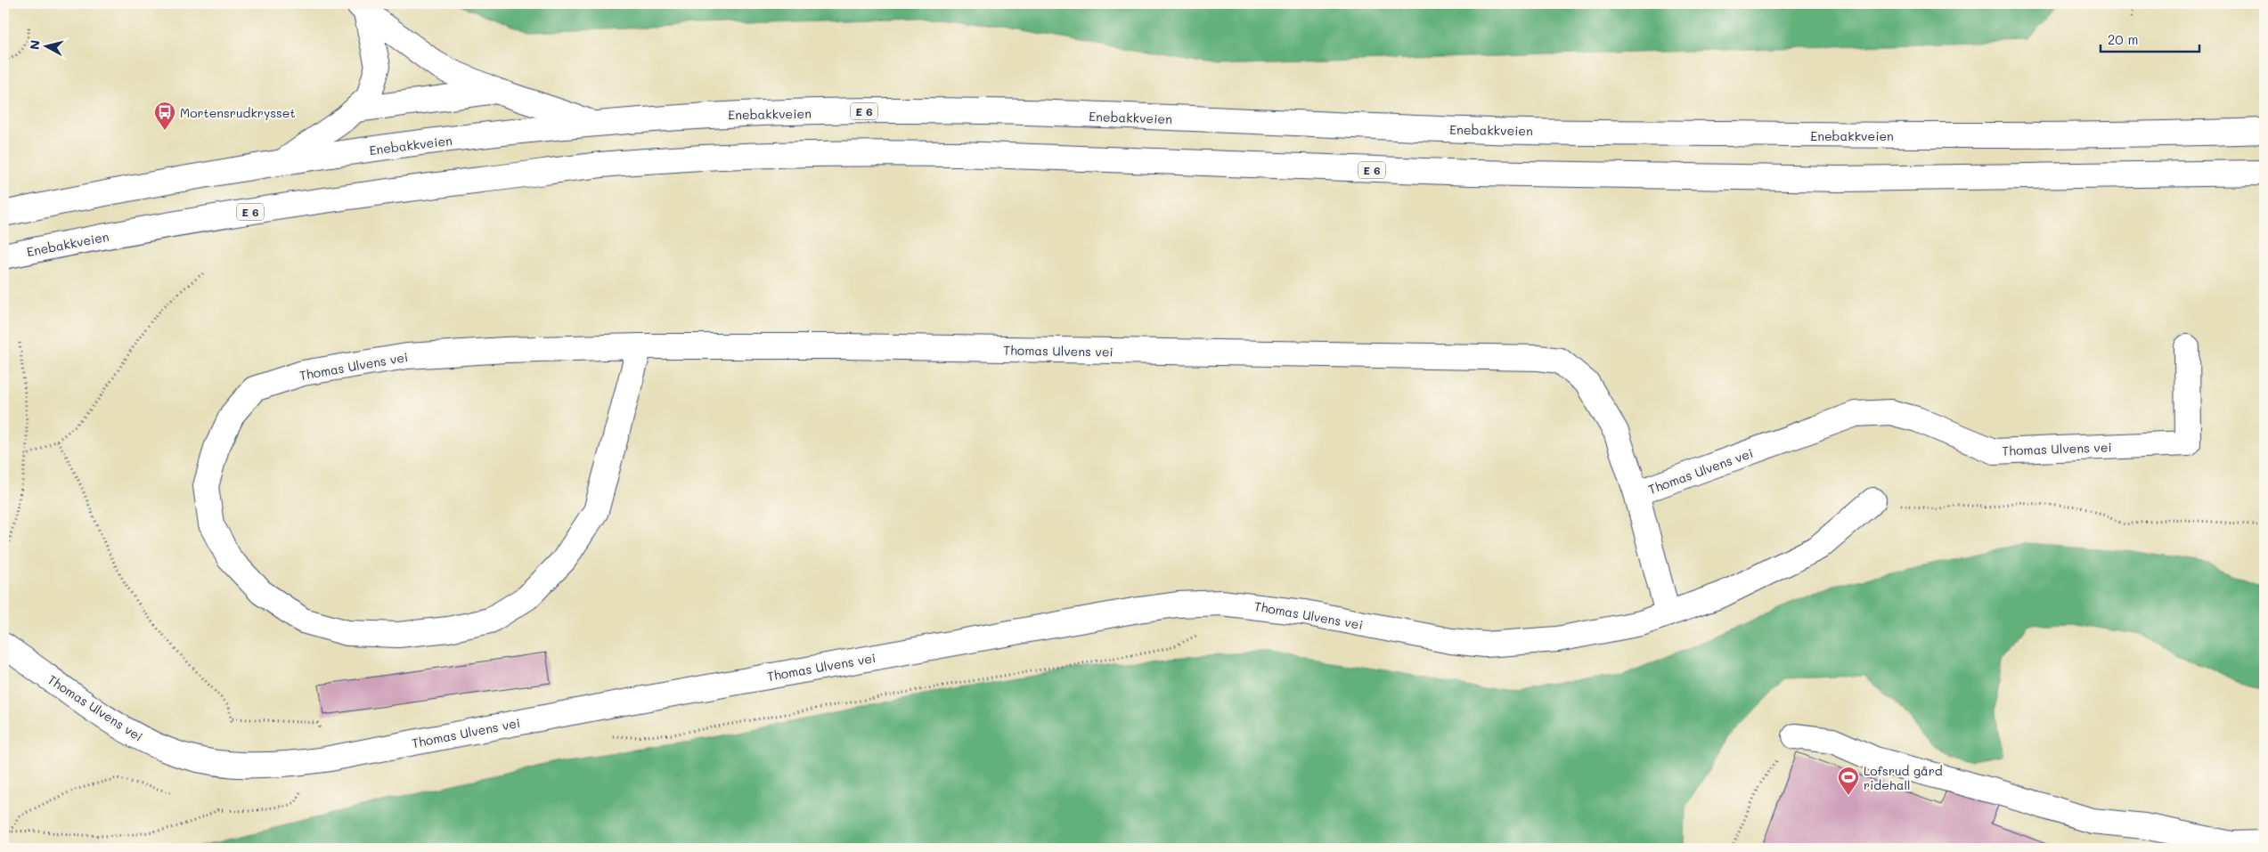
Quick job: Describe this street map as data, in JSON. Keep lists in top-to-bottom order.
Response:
{
  "streets": {
    "main road": ["E 6", "Enebakkveien", "Thomas Ulvens vei"]
  },
  "places": {
    "bus stop": ["Mortensrudkrysset"],
    "sports": ["Lofsrud gård ridehall"]
  },
  "scale_bar": "20 m",
  "north": "left"
}
